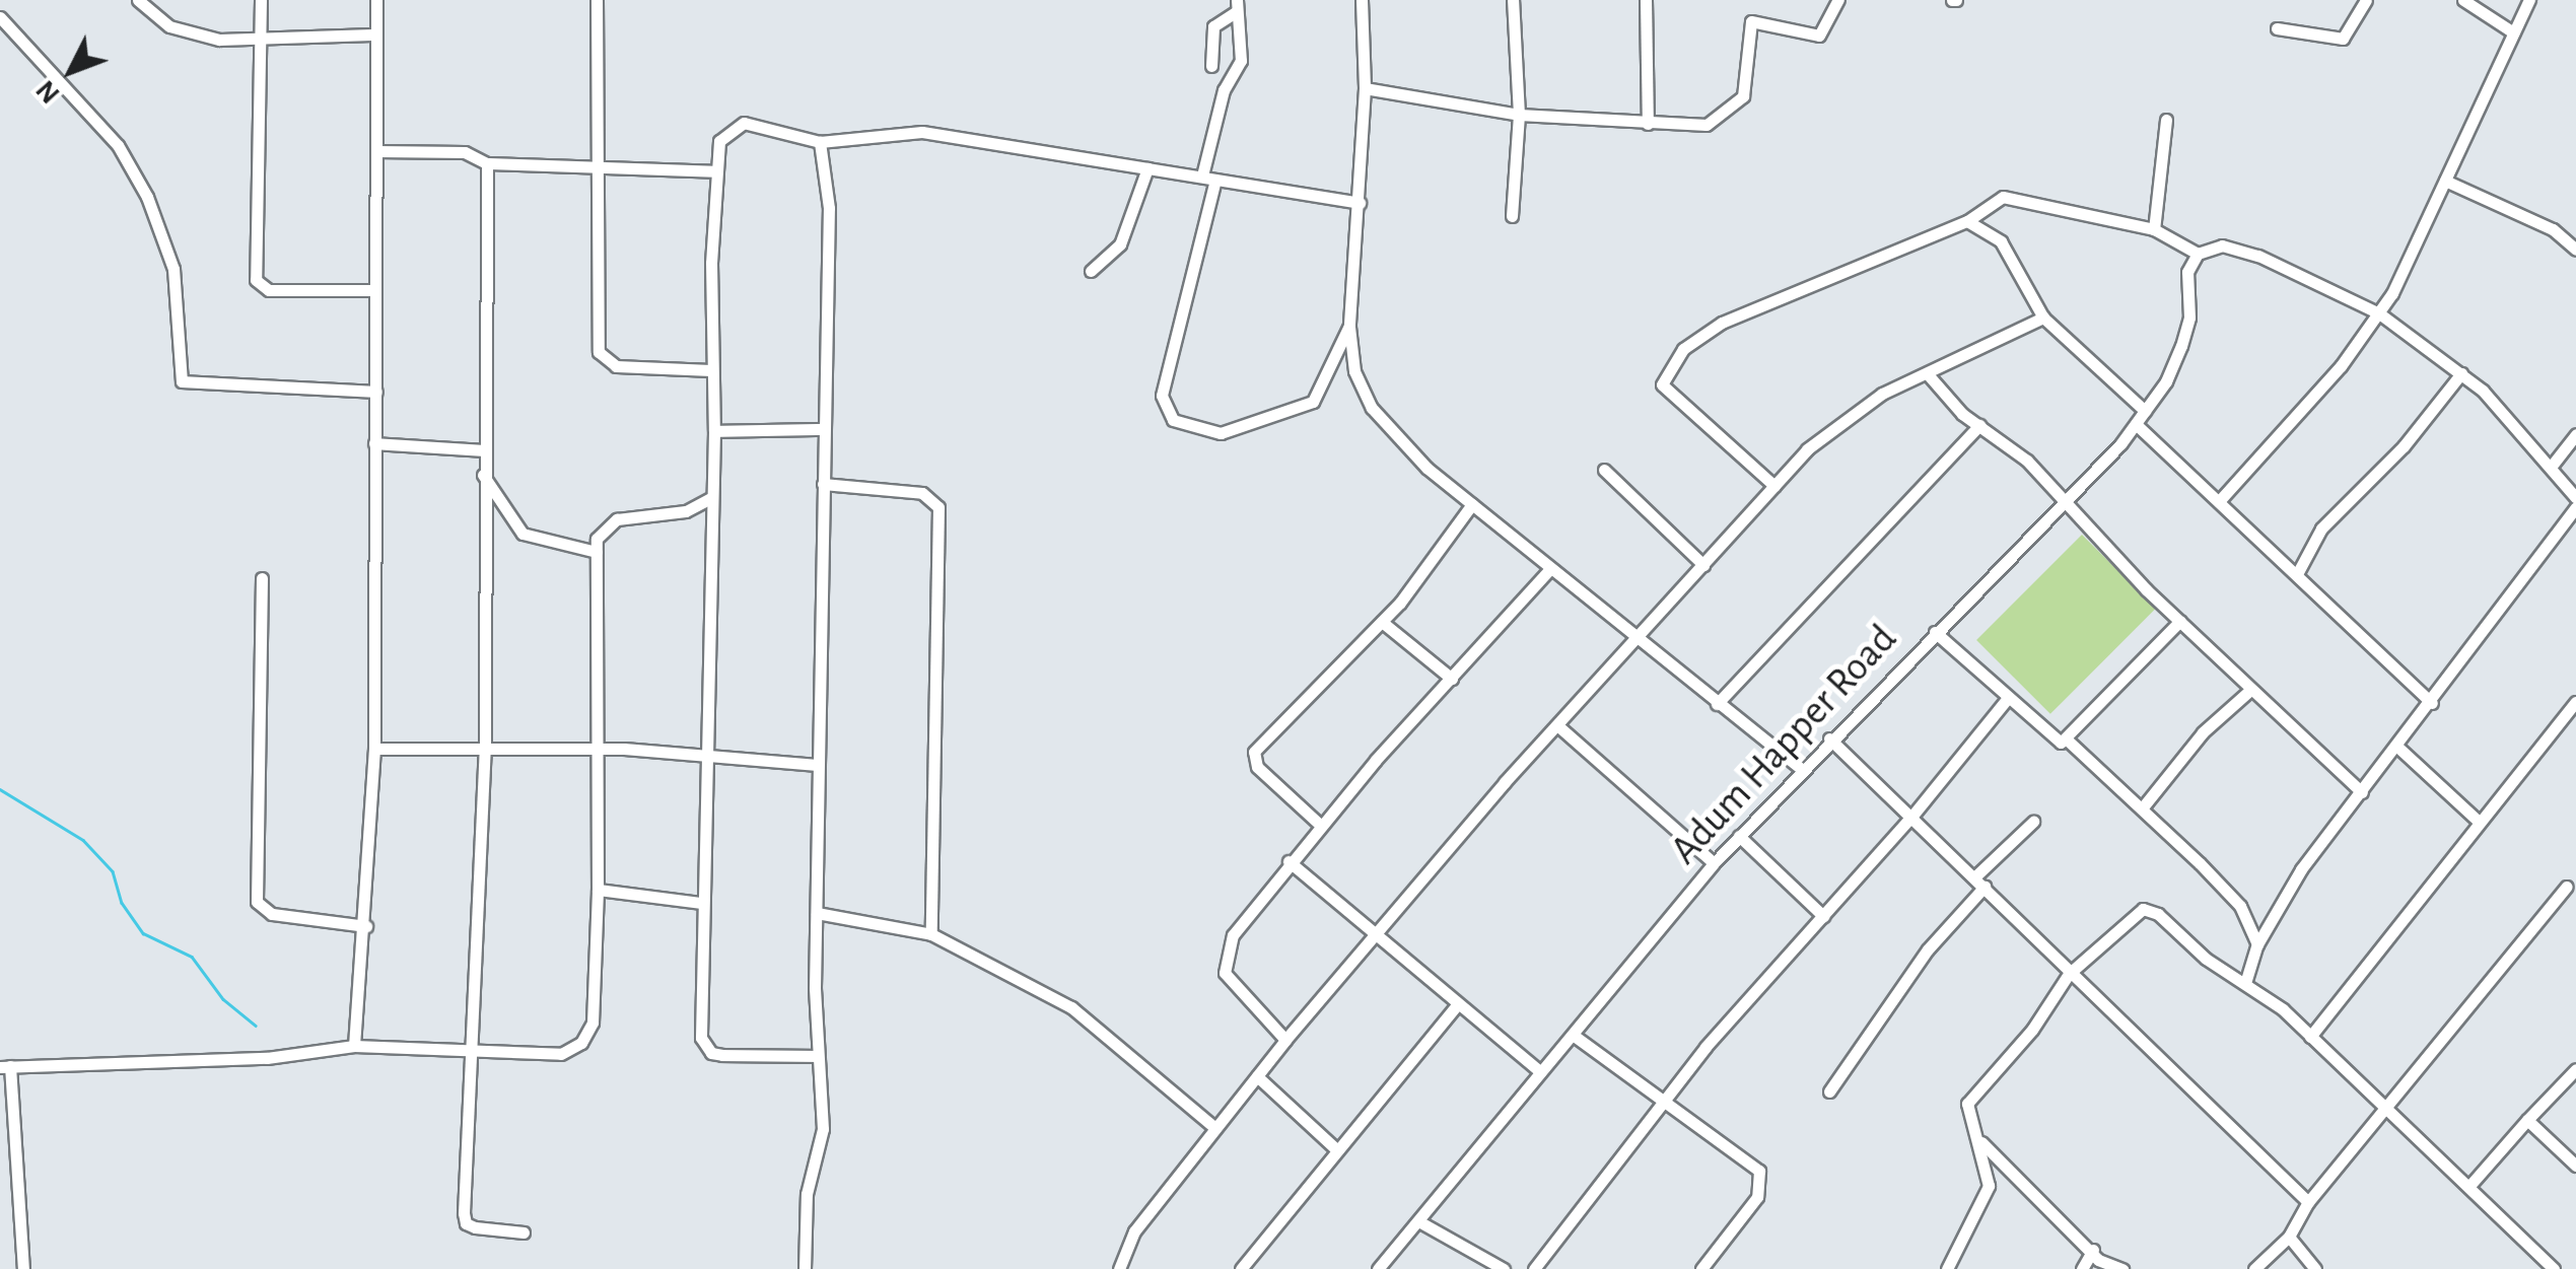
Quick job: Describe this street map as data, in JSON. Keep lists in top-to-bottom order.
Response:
{
  "streets": {
    "street": ["Adum Happer Road"]
  },
  "north": "bottom left"
}
